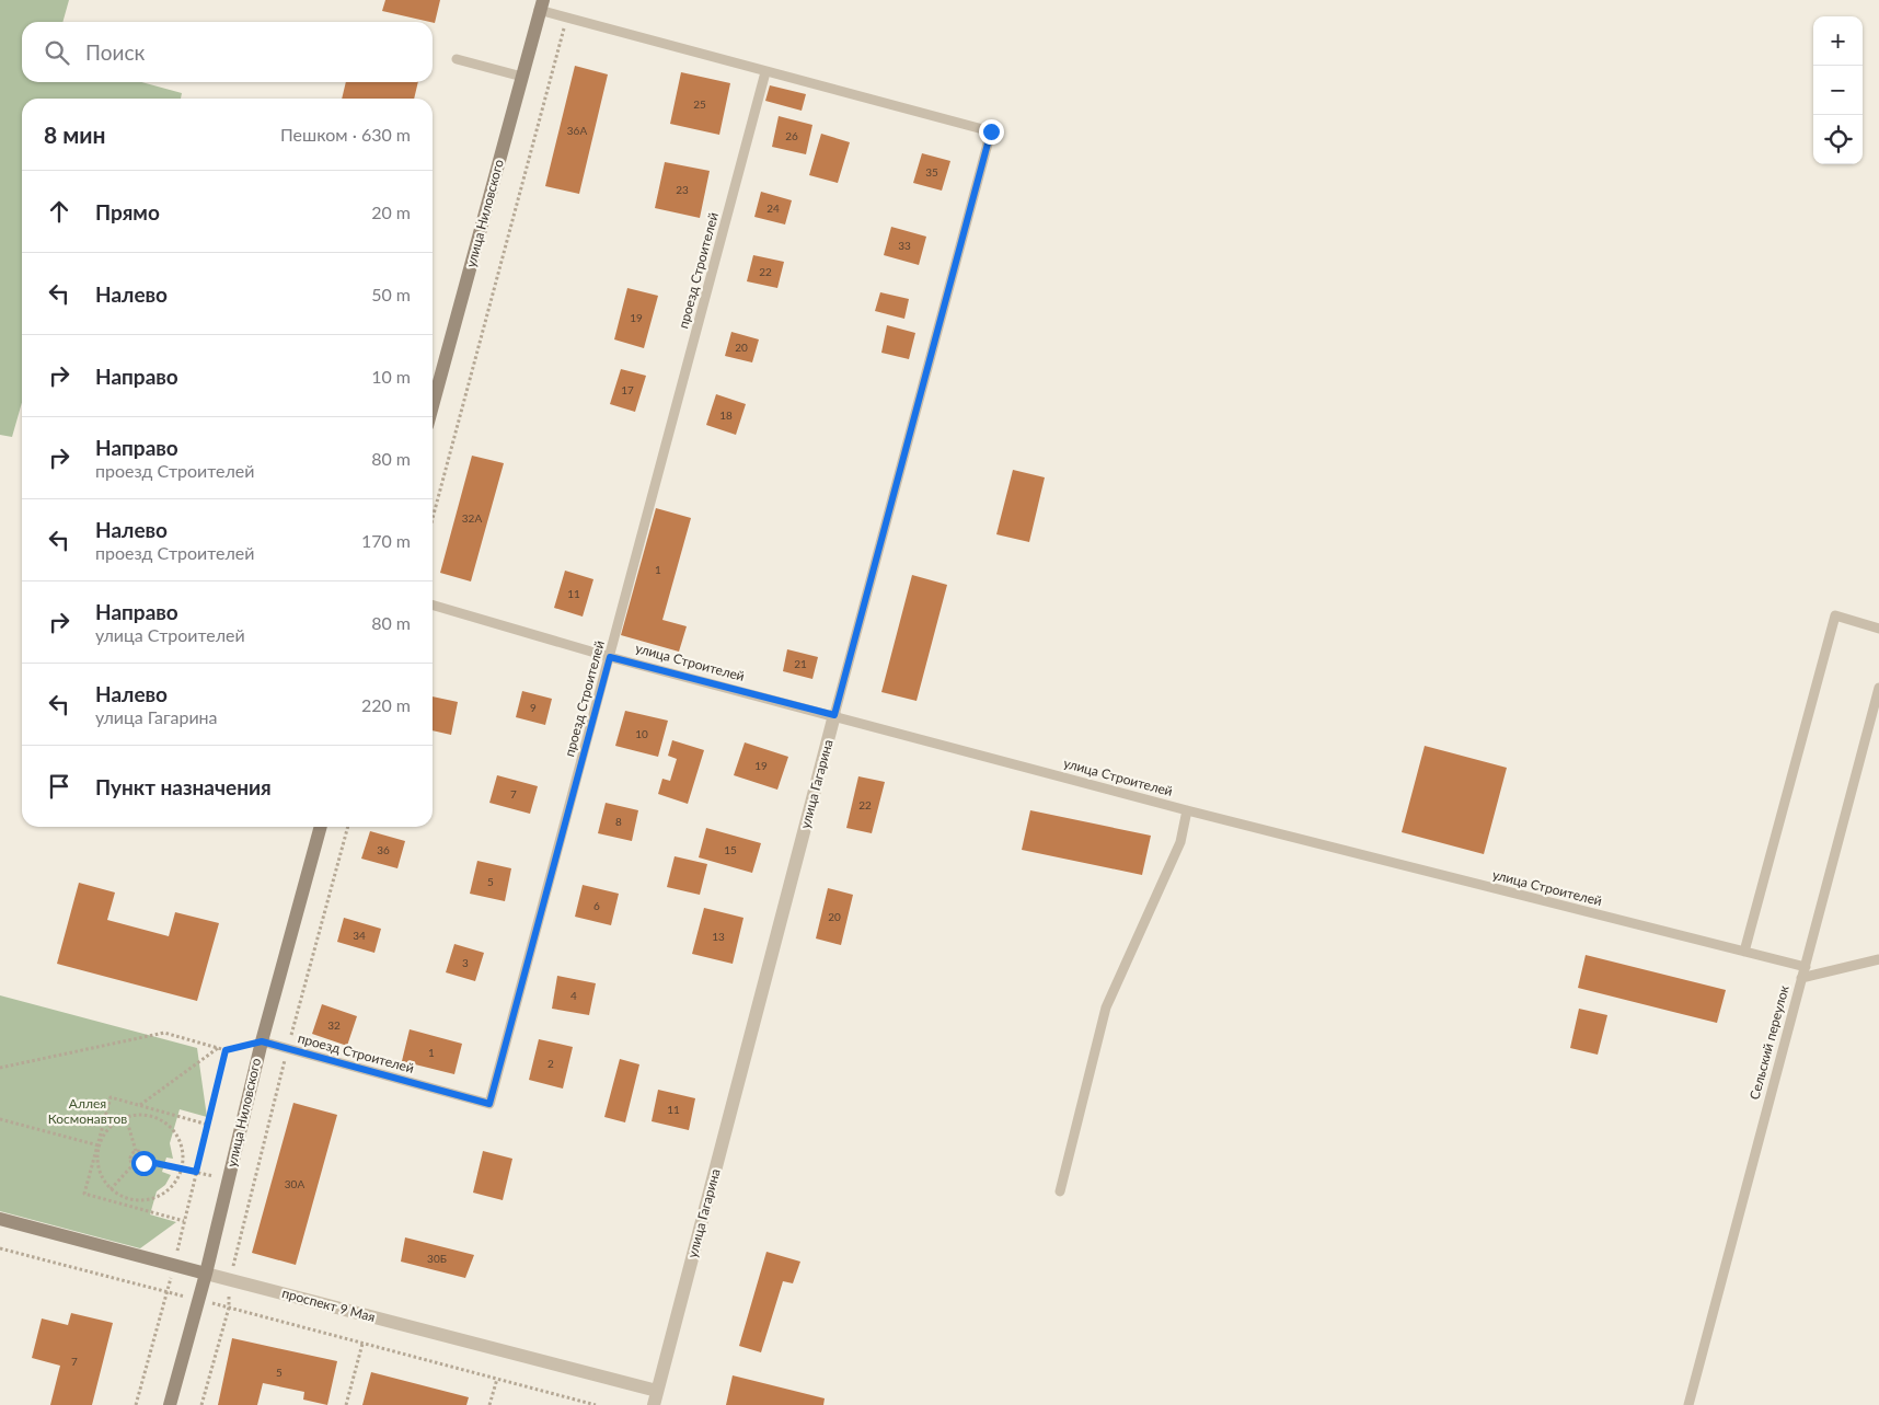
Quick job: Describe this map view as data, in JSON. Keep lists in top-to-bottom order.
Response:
{
  "streets": {
    "street": ["улица Ниловского", "улица Гагарина", "проспект 9 Мая"],
    "lane": ["проезд Строителей", "улица Строителей", "Сельский переулок"]
  },
  "crossings": [
    ["улица Ниловского", "проезд Строителей"],
    ["улица Ниловского", "проспект 9 Мая"],
    ["проезд Строителей", "улица Строителей"],
    ["проезд Строителей", "улица Гагарина"],
    ["улица Строителей", "улица Гагарина"],
    ["улица Строителей", "Сельский переулок"],
    ["улица Гагарина", "проспект 9 Мая"]
  ],
  "parks": ["Аллея Космонавтов"],
  "house_numbers": [
    "25",
    "36А",
    "26",
    "35",
    "23",
    "24",
    "33",
    "22",
    "19",
    "20",
    "17",
    "18",
    "32А",
    "1",
    "11",
    "21",
    "9",
    "10",
    "19",
    "7",
    "22",
    "8",
    "36",
    "15",
    "5",
    "6",
    "20",
    "34",
    "13",
    "3",
    "4",
    "32",
    "1",
    "2",
    "11",
    "30А",
    "30Б",
    "7",
    "5"
  ],
  "page": {
    "map_buttons": ["+", "−"],
    "search": "Поиск",
    "heading": ["8 мин", "Пешком · 630 m"],
    "list": [
      ["Прямо", "20 m"],
      ["Налево", "50 m"],
      ["Направо", "10 m"],
      ["Направо", "проезд Строителей", "80 m"],
      ["Налево", "проезд Строителей", "170 m"],
      ["Направо", "улица Строителей", "80 m"],
      ["Налево", "улица Гагарина", "220 m"],
      "Пункт назначения"
    ]
  }
}
